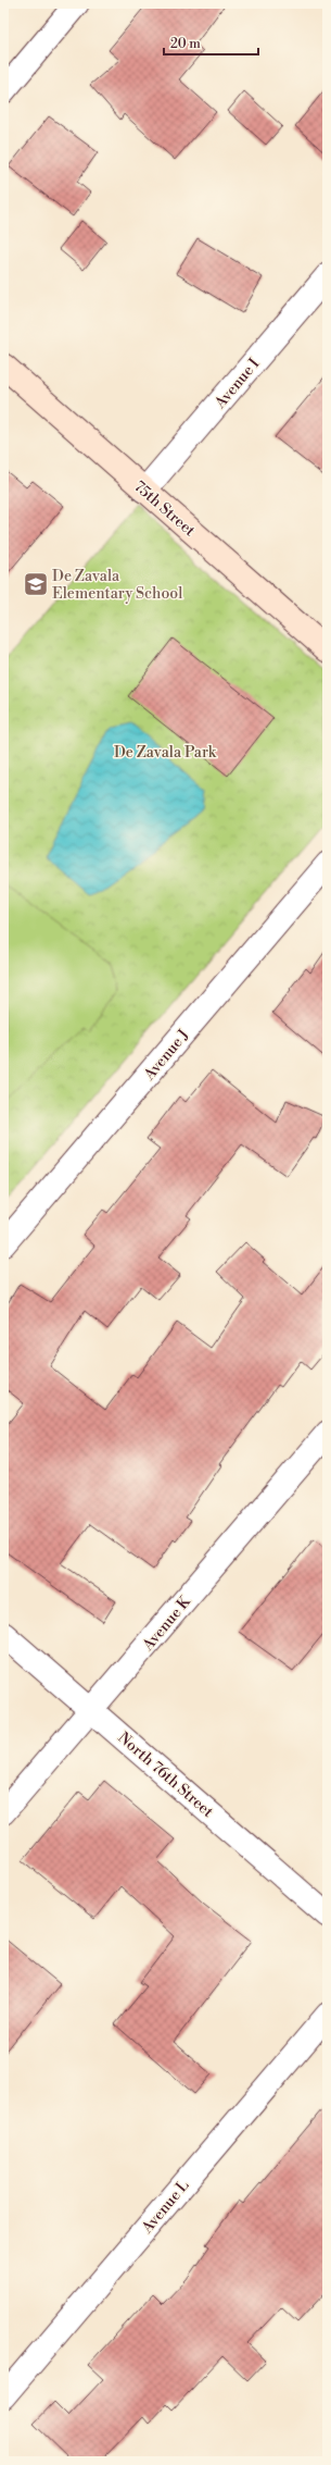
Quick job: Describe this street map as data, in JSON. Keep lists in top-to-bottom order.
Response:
{
  "streets": {
    "main road": ["75th Street"],
    "street": [
      "Avenue I",
      "Avenue J",
      "Avenue K",
      "North 76th Street",
      "Avenue L"
    ]
  },
  "crossings": [
    ["Avenue I", "75th Street"],
    ["Avenue K", "North 76th Street"]
  ],
  "parks": ["De Zavala Park"],
  "places": {
    "school or university": ["De Zavala Elementary School"]
  },
  "scale_bar": "20 m"
}
